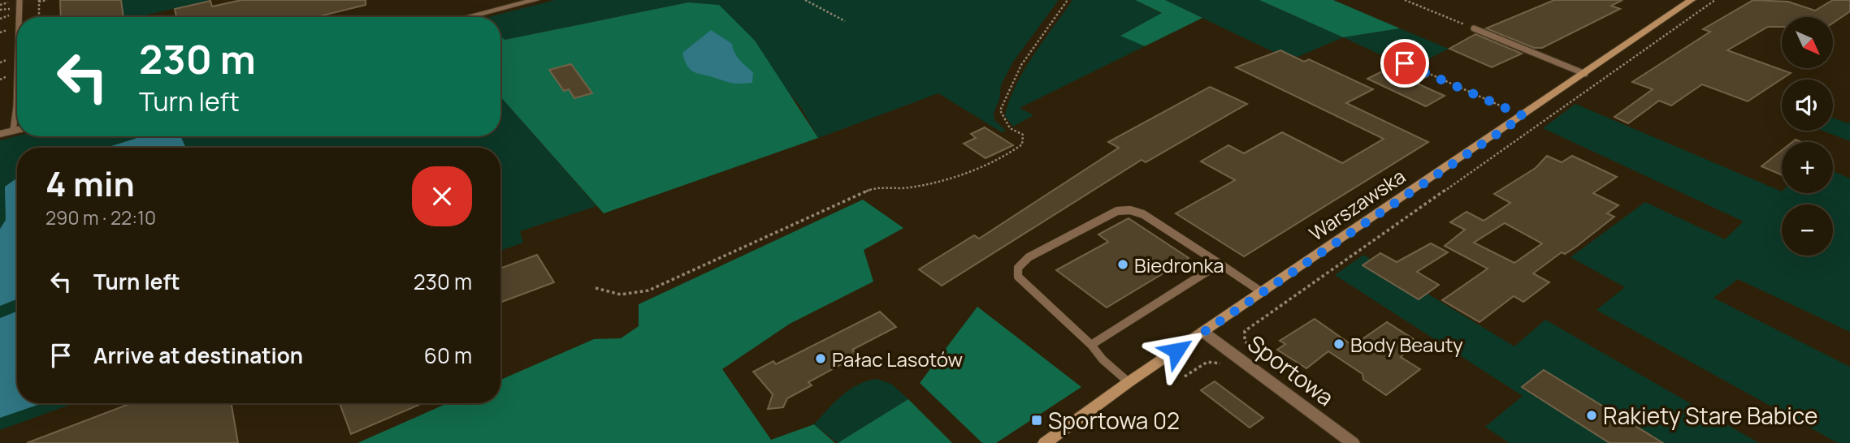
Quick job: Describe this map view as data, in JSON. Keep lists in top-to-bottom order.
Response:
{
  "streets": {
    "main road": ["Warszawska"],
    "street": ["Sportowa"]
  },
  "crossings": [
    ["Warszawska", "Sportowa"]
  ],
  "places": {
    "other": [
      "Biedronka",
      "Body Beauty",
      "Pałac Lasotów",
      "Rakiety Stare Babice"
    ],
    "transit": ["Sportowa 02"]
  },
  "north": "bottom right",
  "page": {
    "map_buttons": ["+", "−"],
    "turn": ["230 m", "Turn left"],
    "heading": ["4 min", "290 m · 22:10"],
    "list": [
      {
        "name": "Turn left",
        "value": "230 m"
      },
      {
        "name": "Arrive at destination",
        "value": "60 m"
      }
    ]
  }
}
